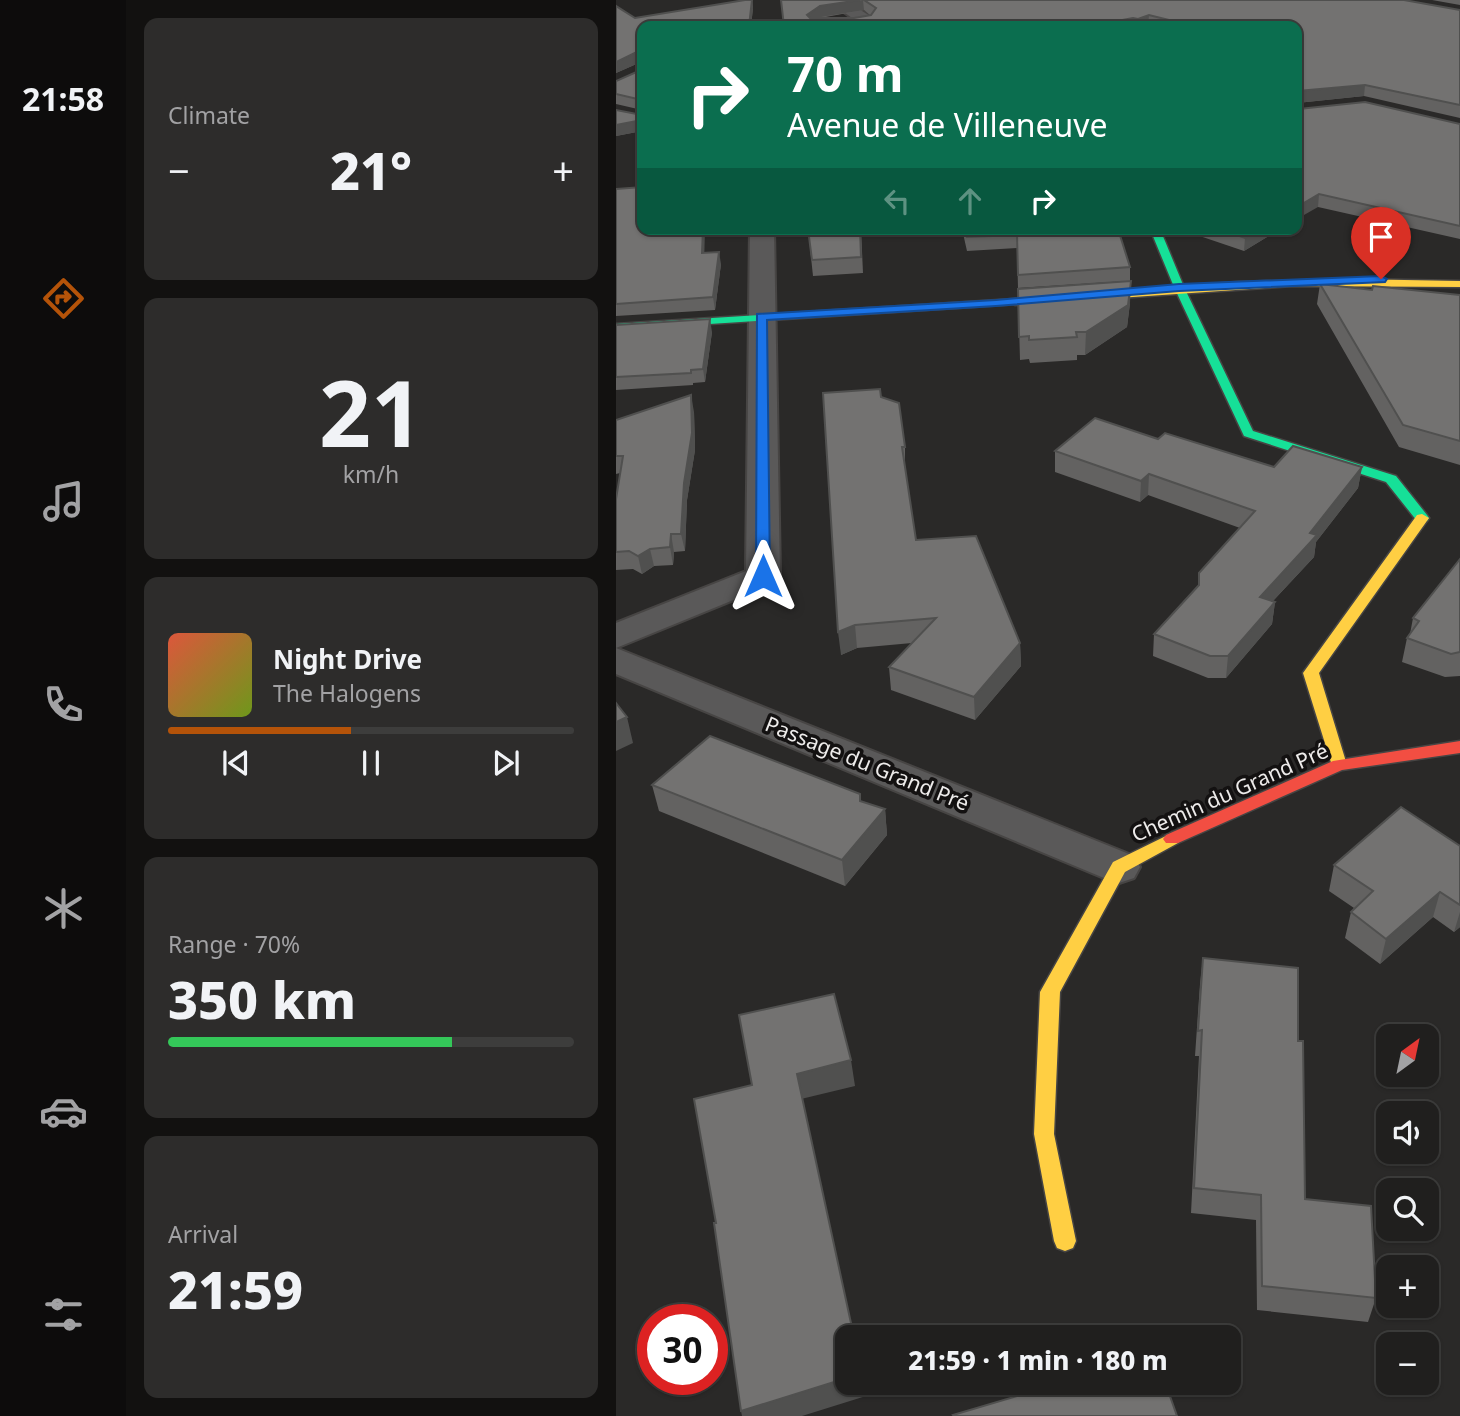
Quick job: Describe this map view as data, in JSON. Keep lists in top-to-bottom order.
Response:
{
  "streets": {
    "street": ["Passage du Grand Pré", "Chemin du Grand Pré"]
  },
  "crossings": [
    ["Passage du Grand Pré", "Chemin du Grand Pré"]
  ],
  "north": "top right",
  "page": {
    "tabs": "21:58",
    "tile": [
      "Climate",
      ["21", "km/h"],
      ["Range · 70%", "350 km"],
      ["Arrival", "21:59"]
    ],
    "turn": ["70 m", "Avenue de Villeneuve"],
    "heat": ["−", "21°", "+"],
    "song": ["Night Drive", "The Halogens"],
    "map_buttons": ["+", "−"],
    "limit": "30",
    "trip": "21:59 · 1 min · 180 m"
  }
}
